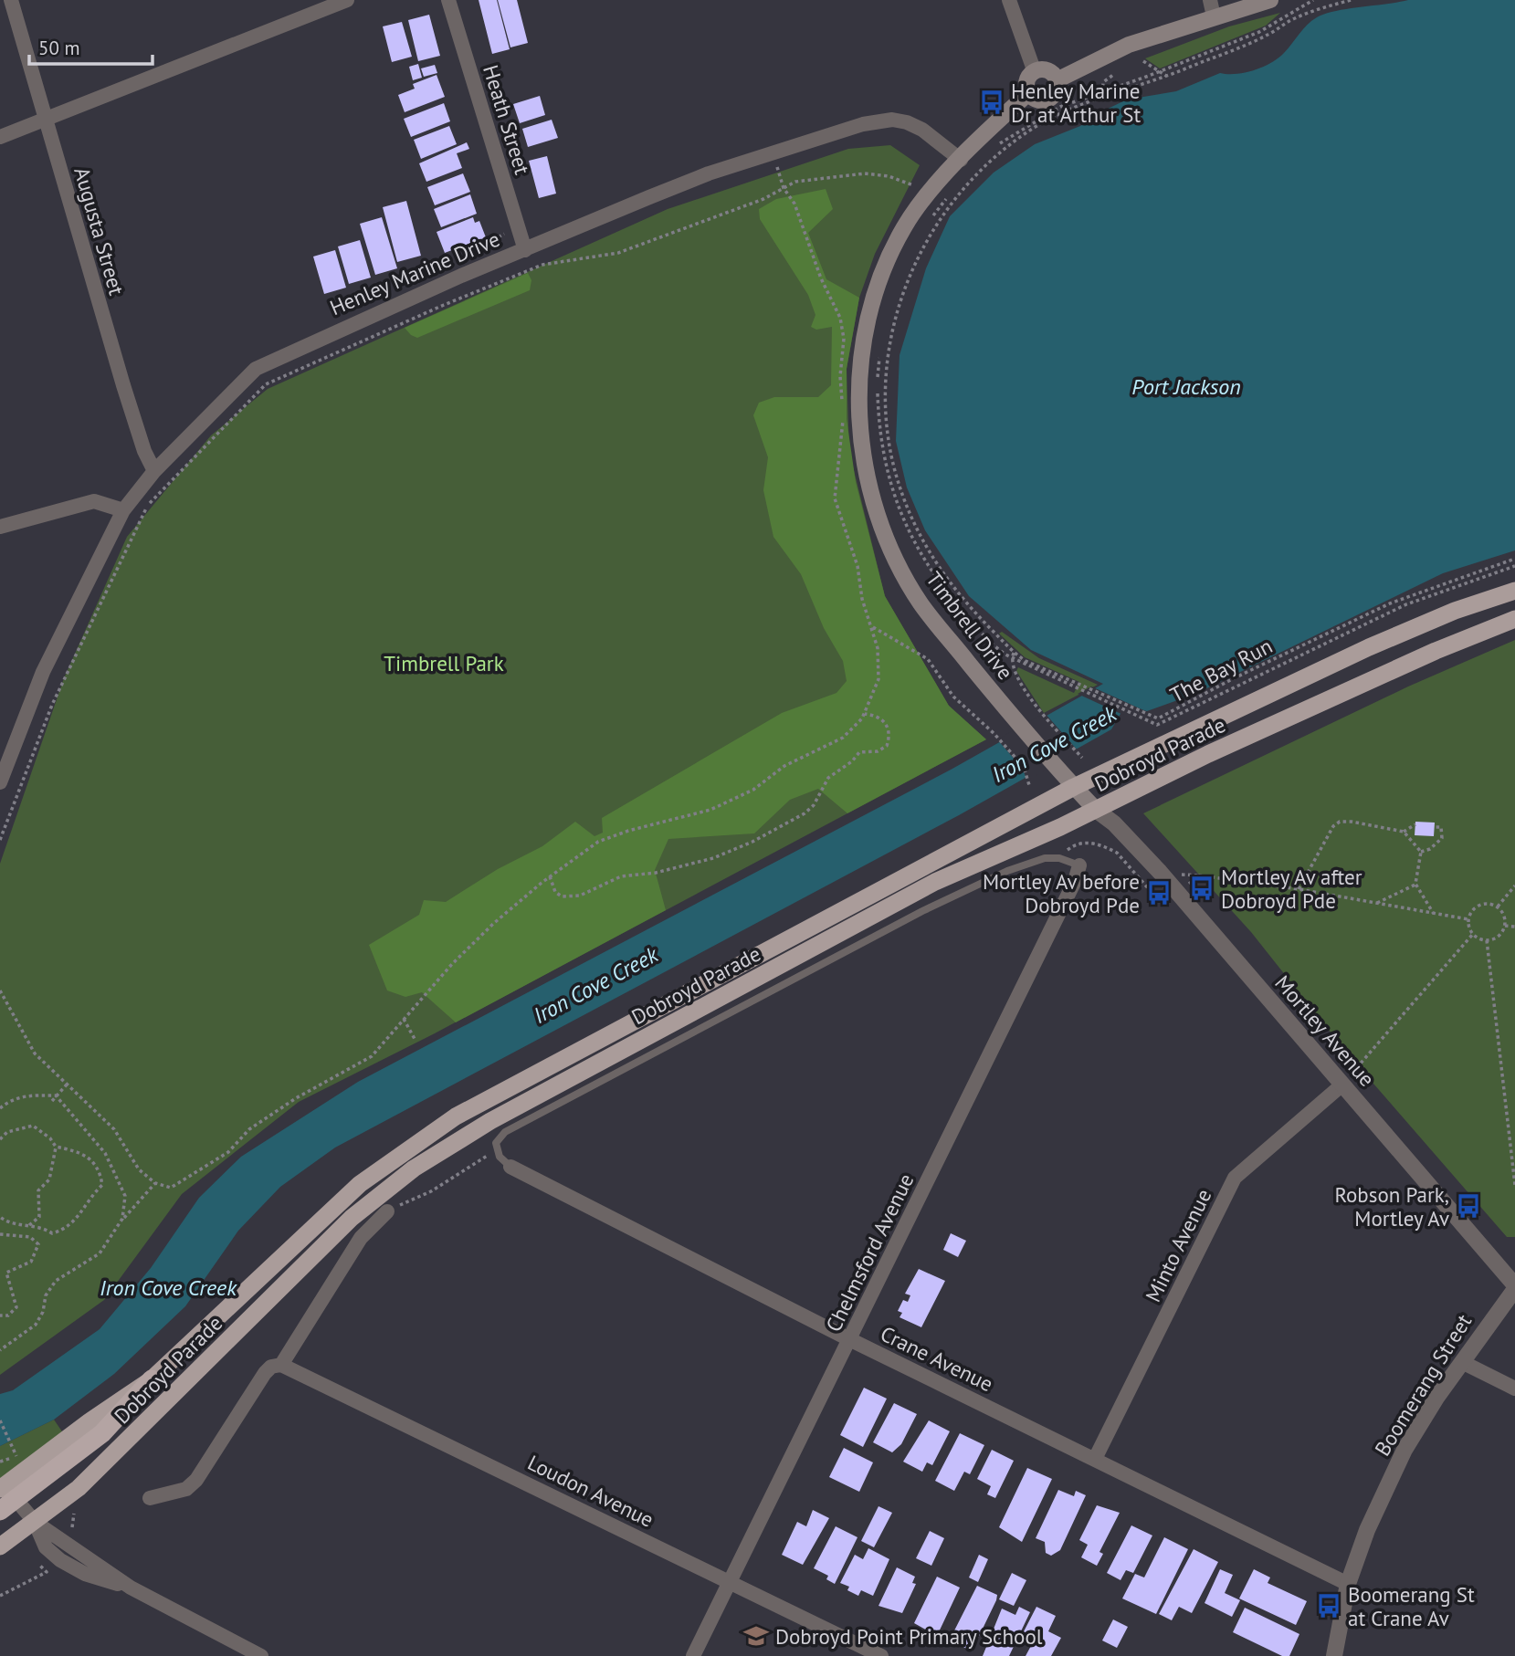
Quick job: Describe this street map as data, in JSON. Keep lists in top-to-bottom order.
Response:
{
  "streets": {
    "highway": ["Dobroyd Parade"],
    "main road": ["Timbrell Drive"],
    "street": [
      "Heath Street",
      "Augusta Street",
      "Henley Marine Drive",
      "Mortley Avenue",
      "Minto Avenue",
      "Chelmsford Avenue",
      "Crane Avenue",
      "Boomerang Street",
      "Loudon Avenue"
    ],
    "path": ["The Bay Run"]
  },
  "crossings": [
    ["Heath Street", "Henley Marine Drive"],
    ["Augusta Street", "Henley Marine Drive"],
    ["Henley Marine Drive", "Timbrell Drive"],
    ["Timbrell Drive", "Dobroyd Parade"],
    ["Timbrell Drive", "Mortley Avenue"],
    ["Dobroyd Parade", "Mortley Avenue"],
    ["Dobroyd Parade", "Chelmsford Avenue"],
    ["Mortley Avenue", "Minto Avenue"],
    ["Mortley Avenue", "Boomerang Street"],
    ["Minto Avenue", "Crane Avenue"],
    ["Chelmsford Avenue", "Crane Avenue"],
    ["Chelmsford Avenue", "Loudon Avenue"],
    ["Crane Avenue", "Boomerang Street"]
  ],
  "water": ["Port Jackson", "Iron Cove Creek"],
  "parks": ["Timbrell Park"],
  "places": {
    "bus stop": [
      "Henley Marine Dr at Arthur St",
      "Mortley Av after Dobroyd Pde",
      "Mortley Av before Dobroyd Pde",
      "Robson Park, Mortley Av",
      "Boomerang St at Crane Av"
    ],
    "school or university": ["Dobroyd Point Primary School"]
  },
  "scale_bar": "50 m"
}
